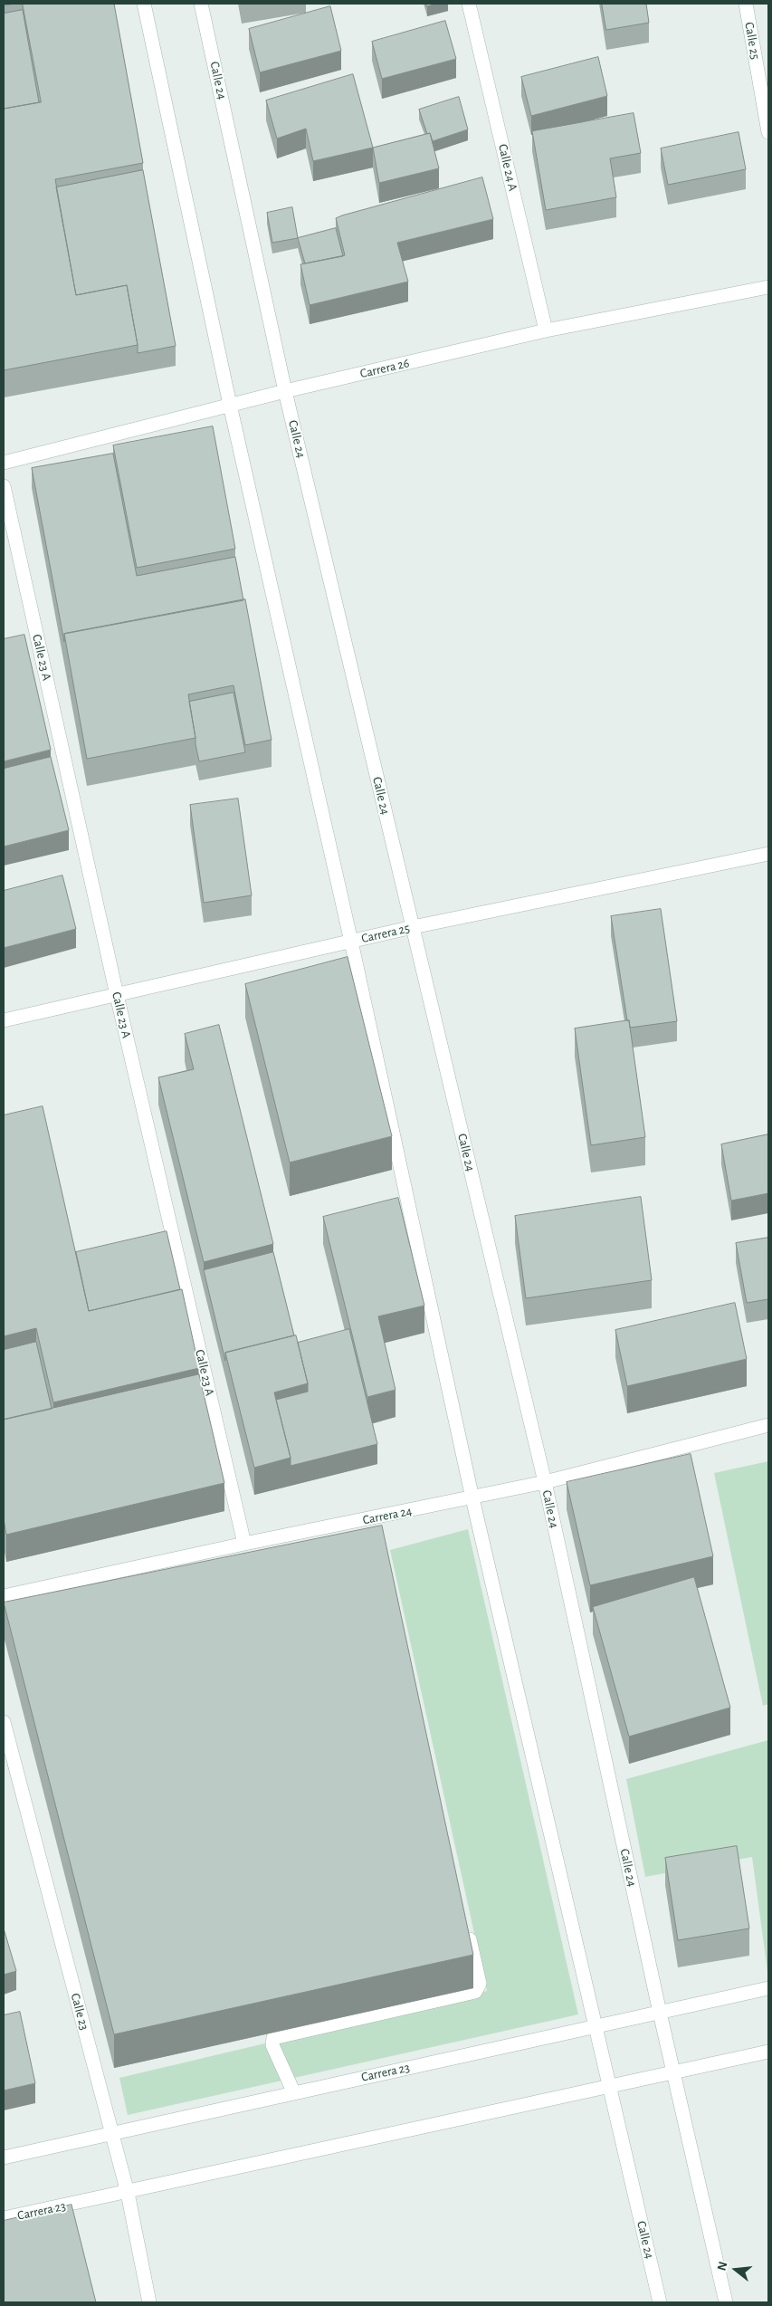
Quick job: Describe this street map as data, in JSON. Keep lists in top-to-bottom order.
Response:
{
  "streets": {
    "street": [
      "Calle 25",
      "Calle 24",
      "Calle 24 A",
      "Carrera 26",
      "Calle 23 A",
      "Carrera 25",
      "Carrera 24",
      "Calle 23",
      "Carrera 23"
    ]
  },
  "crossings": [
    ["Calle 24", "Carrera 26"],
    ["Calle 24", "Carrera 25"],
    ["Calle 24", "Carrera 24"],
    ["Calle 24", "Carrera 23"],
    ["Calle 24 A", "Carrera 26"],
    ["Calle 23 A", "Carrera 25"],
    ["Calle 23 A", "Carrera 24"],
    ["Calle 23", "Carrera 23"]
  ],
  "north": "left"
}
